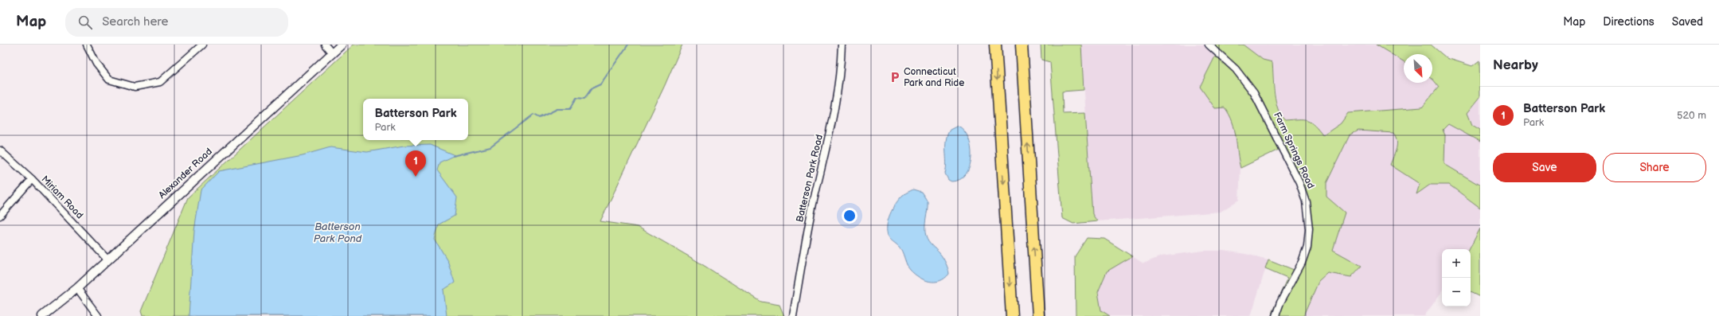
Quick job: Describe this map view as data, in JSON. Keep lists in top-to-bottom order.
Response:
{
  "streets": {
    "street": [
      "Farm Springs Road",
      "Alexander Road",
      "Batterson Park Road",
      "Miriam Road"
    ]
  },
  "crossings": [
    ["Alexander Road", "Miriam Road"]
  ],
  "water": ["Batterson Park Pond"],
  "places": {
    "parking": ["Connecticut Park and Ride"]
  },
  "north": "bottom right",
  "page": {
    "header": "Map",
    "search": "Search here",
    "nav": ["Map", "Directions", "Saved"],
    "heading": "Nearby",
    "list": [
      {
        "mark": "1",
        "name": "Batterson Park",
        "note": "Park",
        "value": "520 m"
      }
    ],
    "popup": ["Batterson Park", "Park"],
    "buttons": ["Save", "Share"],
    "pins": "1",
    "map_buttons": ["+", "−"]
  }
}
